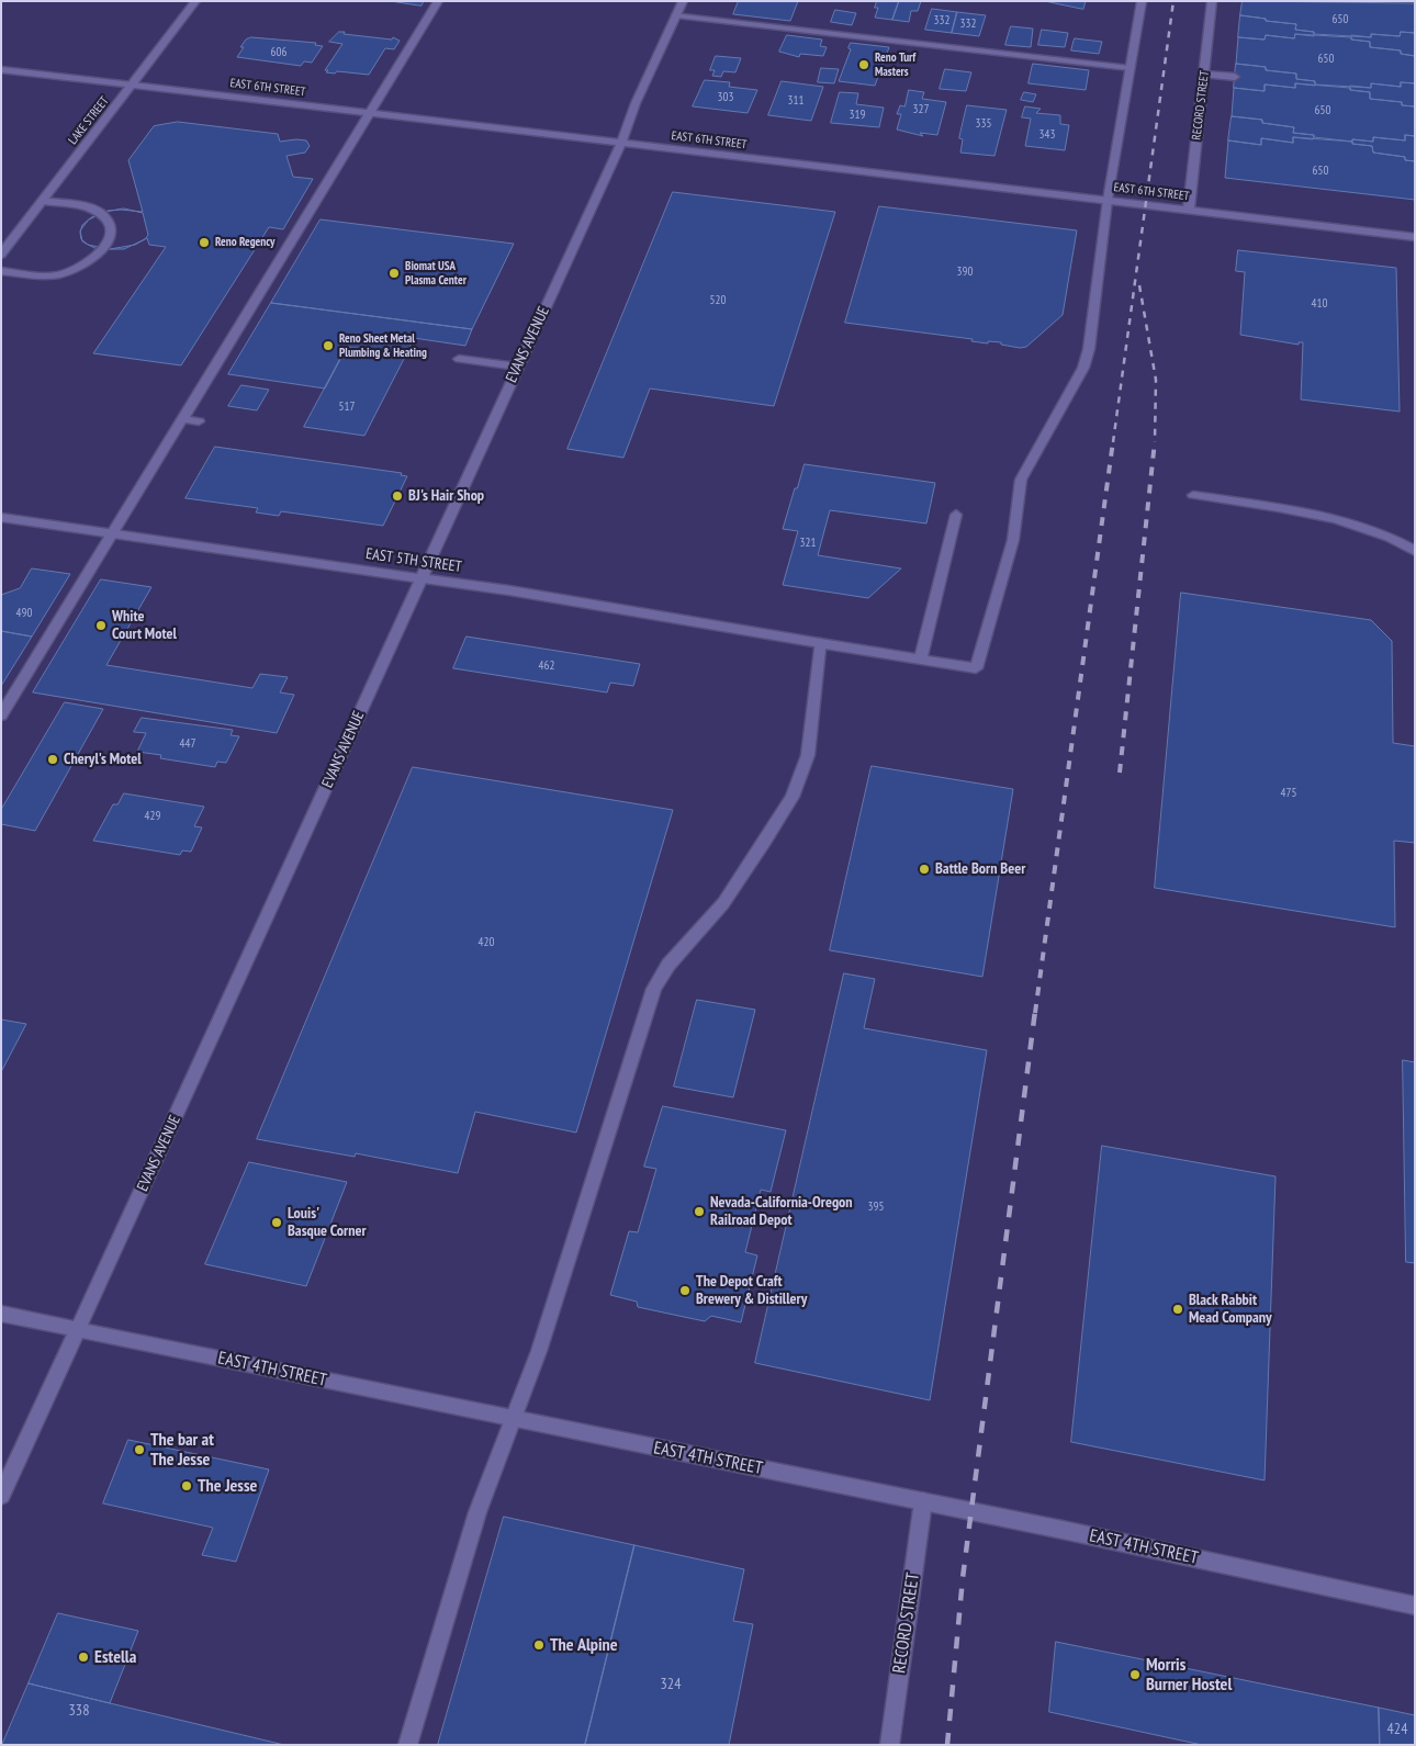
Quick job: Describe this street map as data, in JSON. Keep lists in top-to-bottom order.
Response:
{
  "streets": {
    "street": [
      "EAST 6TH STREET",
      "RECORD STREET",
      "LAKE STREET",
      "EVANS AVENUE",
      "EAST 5TH STREET",
      "EAST 4TH STREET"
    ]
  },
  "crossings": [
    ["EAST 6TH STREET", "RECORD STREET"],
    ["EAST 6TH STREET", "LAKE STREET"],
    ["EAST 6TH STREET", "EVANS AVENUE"],
    ["EAST 6TH STREET", "EAST 5TH STREET"],
    ["RECORD STREET", "EAST 4TH STREET"],
    ["EVANS AVENUE", "EAST 5TH STREET"],
    ["EVANS AVENUE", "EAST 4TH STREET"]
  ],
  "places": [
    "Reno Turf Masters",
    "Reno Regency",
    "Biomat USA Plasma Center",
    "Reno Sheet Metal Plumbing & Heating",
    "BJ's Hair Shop",
    "White Court Motel",
    "Cheryl's Motel",
    "Battle Born Beer",
    "Nevada-California-Oregon Railroad Depot",
    "Louis' Basque Corner",
    "The Depot Craft Brewery & Distillery",
    "Black Rabbit Mead Company",
    "The bar at The Jesse",
    "The Jesse",
    "The Alpine",
    "Estella",
    "Morris Burner Hostel"
  ],
  "house_numbers": [
    "650",
    "332",
    "332",
    "606",
    "650",
    "303",
    "311",
    "327",
    "650",
    "319",
    "335",
    "343",
    "650",
    "390",
    "520",
    "410",
    "517",
    "321",
    "490",
    "462",
    "447",
    "475",
    "429",
    "420",
    "395",
    "324",
    "338",
    "424"
  ]
}
